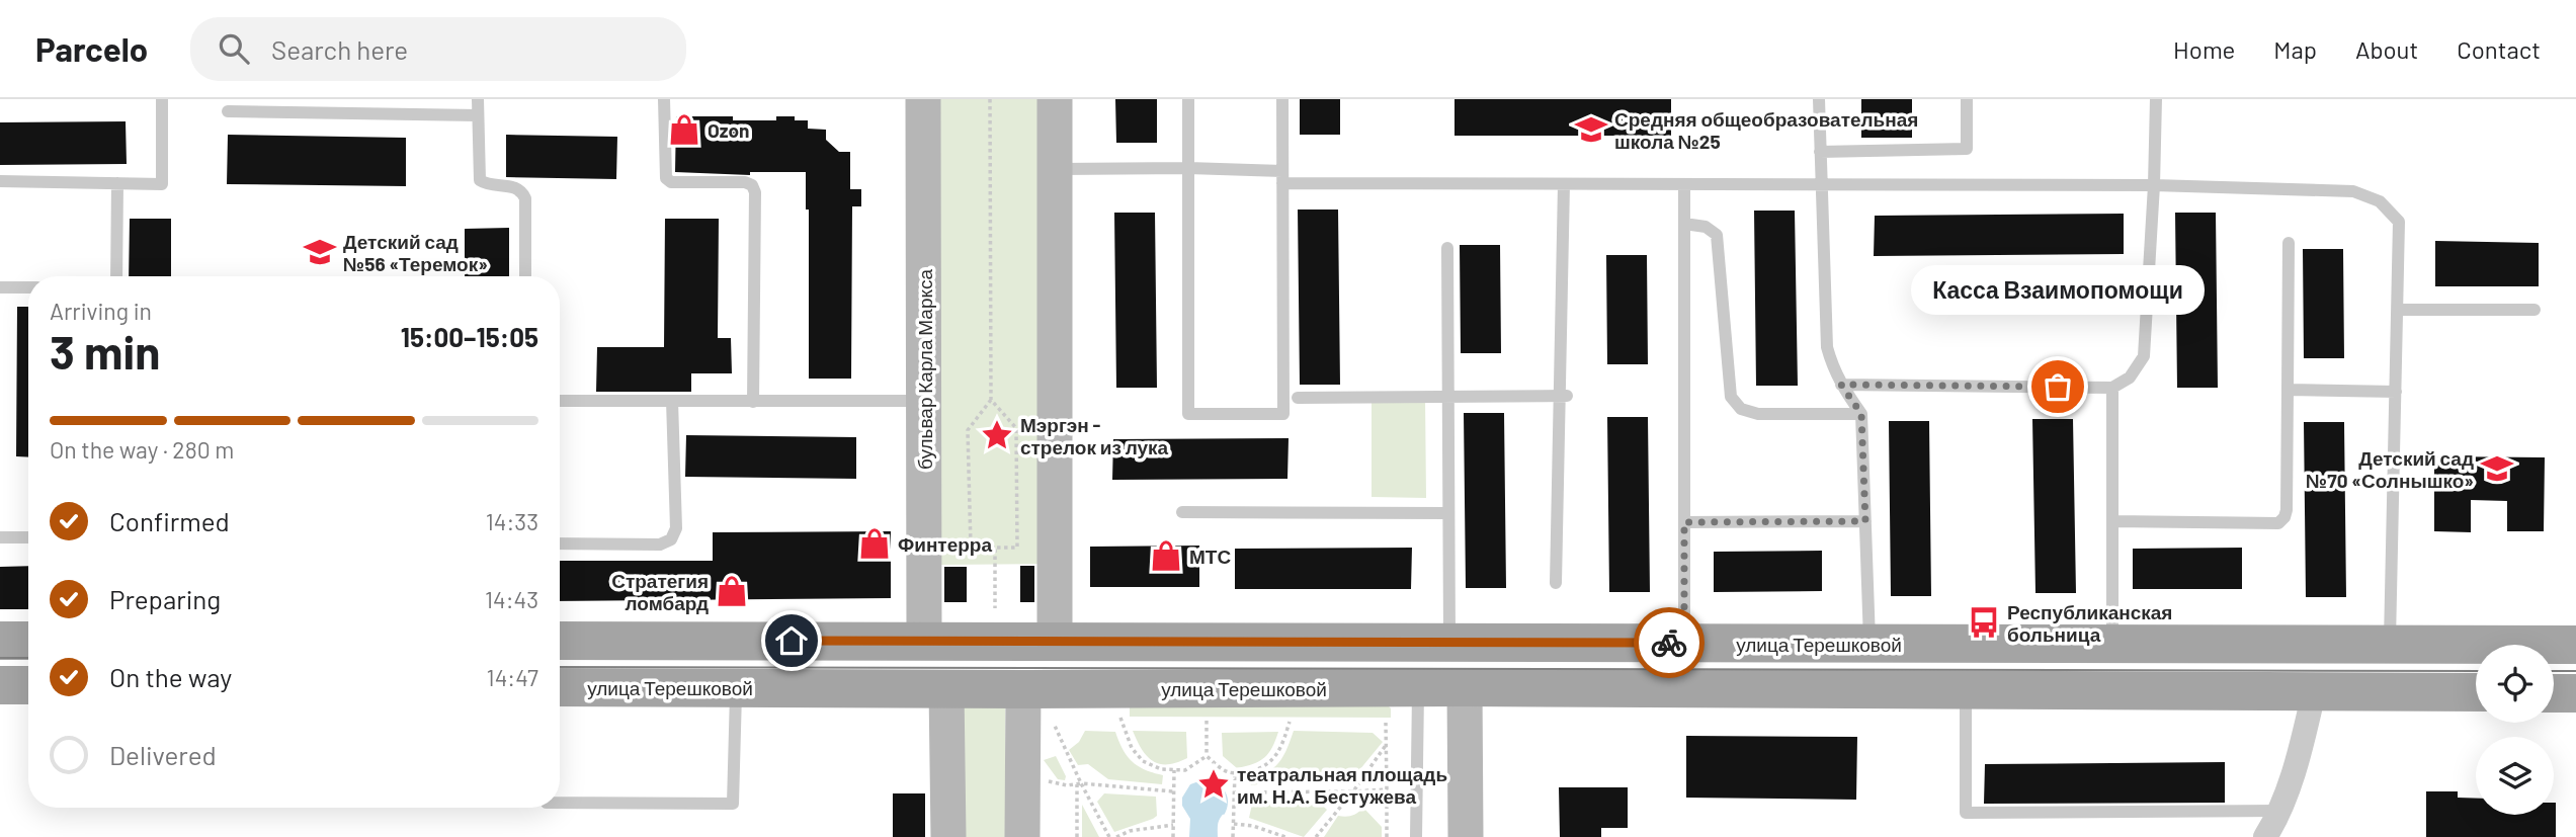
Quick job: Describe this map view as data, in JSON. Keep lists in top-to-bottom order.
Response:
{
  "streets": {
    "main road": ["улица Терешковой"],
    "street": ["бульвар Карла Маркса"]
  },
  "crossings": [
    ["бульвар Карла Маркса", "улица Терешковой"]
  ],
  "places": {
    "shop": [
      "Ozon",
      "Финтерра",
      "МТС",
      "Стратегия ломбард"
    ],
    "school or university": ["Средняя общеобразовательная школа №25", "Детский сад №56 «Теремок»", "Детский сад №70 «Солнышко»"],
    "other": ["Касса Взаимопомощи"],
    "place": ["Мэргэн - стрелок из лука", "театральная площадь им. Н.А. Бестужева"],
    "bus stop": ["Республиканская больница"]
  },
  "page": {
    "header": "Parcelo",
    "search": "Search here",
    "nav": [
      "Home",
      "Map",
      "About",
      "Contact"
    ],
    "bubble": "Касса Взаимопомощи",
    "heading": ["3 min", "Arriving in", "15:00–15:05"],
    "bar": "On the way · 280 m",
    "list": [
      ["Confirmed", "14:33"],
      ["Preparing", "14:43"],
      ["On the way", "14:47"],
      "Delivered"
    ]
  }
}
